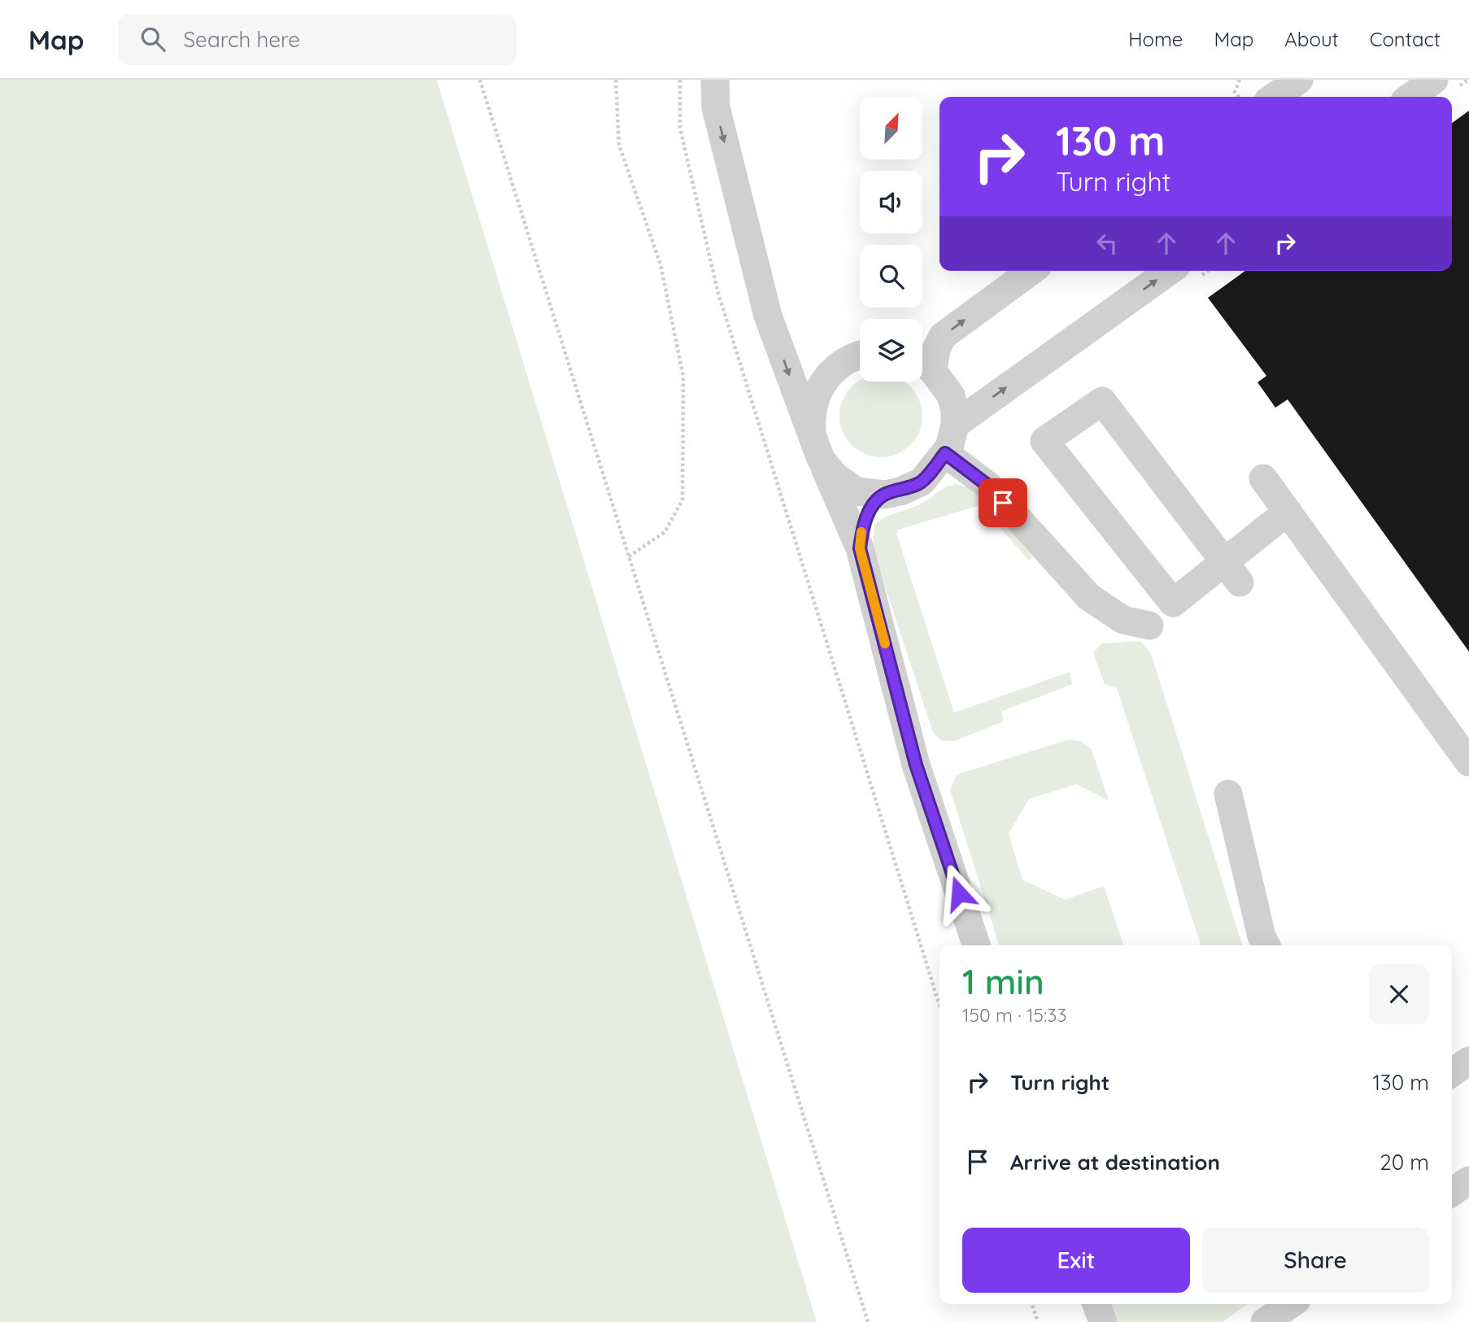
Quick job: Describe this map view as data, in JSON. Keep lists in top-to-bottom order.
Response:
{
  "north": "top right",
  "page": {
    "header": "Map",
    "search": "Search here",
    "nav": [
      "Home",
      "Map",
      "About",
      "Contact"
    ],
    "turn": ["130 m", "Turn right"],
    "heading": ["1 min", "150 m · 15:33"],
    "list": [
      {
        "name": "Turn right",
        "value": "130 m"
      },
      {
        "name": "Arrive at destination",
        "value": "20 m"
      }
    ],
    "buttons": ["Exit", "Share"]
  }
}
